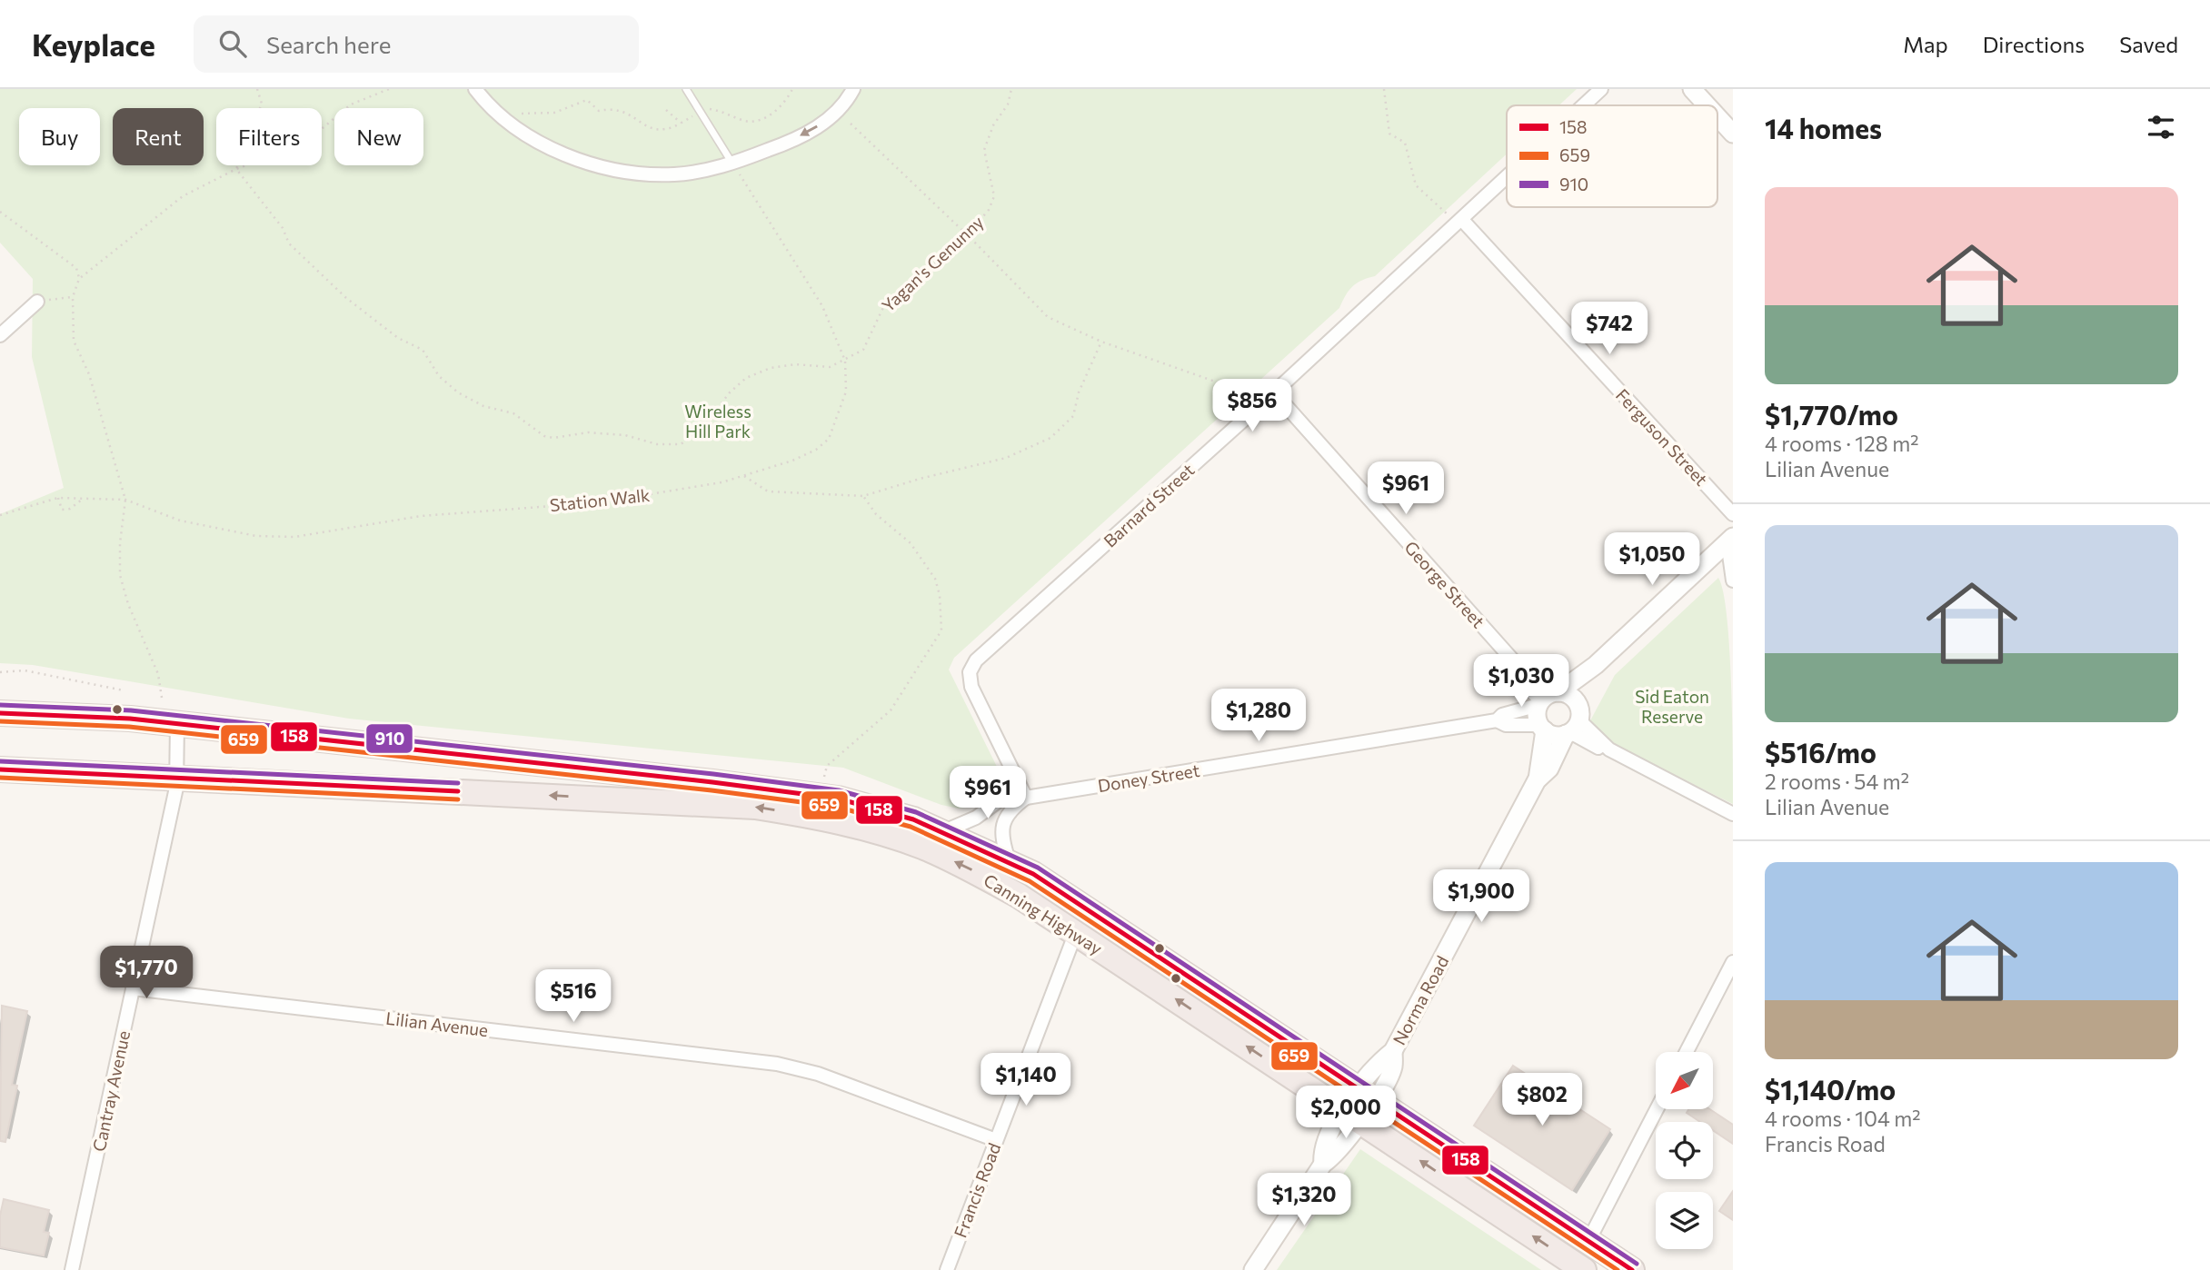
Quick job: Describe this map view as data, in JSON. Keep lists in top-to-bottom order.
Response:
{
  "streets": {
    "highway": ["Canning Highway"],
    "street": [
      "Ferguson Street",
      "Barnard Street",
      "George Street",
      "Doney Street",
      "Norma Road",
      "Lilian Avenue",
      "Cantray Avenue",
      "Francis Road"
    ],
    "path": ["Yagan's Genunny", "Station Walk"]
  },
  "crossings": [
    ["Yagan's Genunny", "Station Walk"],
    ["Ferguson Street", "Barnard Street"],
    ["Barnard Street", "George Street"],
    ["Barnard Street", "Doney Street"],
    ["George Street", "Doney Street"],
    ["George Street", "Norma Road"],
    ["Doney Street", "Canning Highway"],
    ["Doney Street", "Norma Road"],
    ["Canning Highway", "Norma Road"],
    ["Canning Highway", "Cantray Avenue"],
    ["Canning Highway", "Francis Road"],
    ["Lilian Avenue", "Cantray Avenue"],
    ["Lilian Avenue", "Francis Road"]
  ],
  "parks": ["Wireless Hill Park", "Sid Eaton Reserve"],
  "lines": ["transit line 910", "transit line 158", "transit line 659"],
  "legend": ["158", "659", "910"],
  "north": "bottom left",
  "page": {
    "header": "Keyplace",
    "search": "Search here",
    "nav": ["Map", "Directions", "Saved"],
    "heading": "14 homes",
    "chip": [
      "Buy",
      "Rent",
      "Filters",
      "New"
    ],
    "list": [
      {
        "name": "$1,770/mo",
        "note": "4 rooms · 128 m² · Lilian Avenue"
      },
      {
        "name": "$516/mo",
        "note": "2 rooms · 54 m² · Lilian Avenue"
      },
      {
        "name": "$1,140/mo",
        "note": "4 rooms · 104 m² · Francis Road"
      }
    ],
    "price": [
      "$742",
      "$856",
      "$961",
      "$1,050",
      "$1,030",
      "$1,280",
      "$961",
      "$1,900",
      "$1,770",
      "$516",
      "$1,140",
      "$802",
      "$2,000",
      "$1,320"
    ]
  }
}
